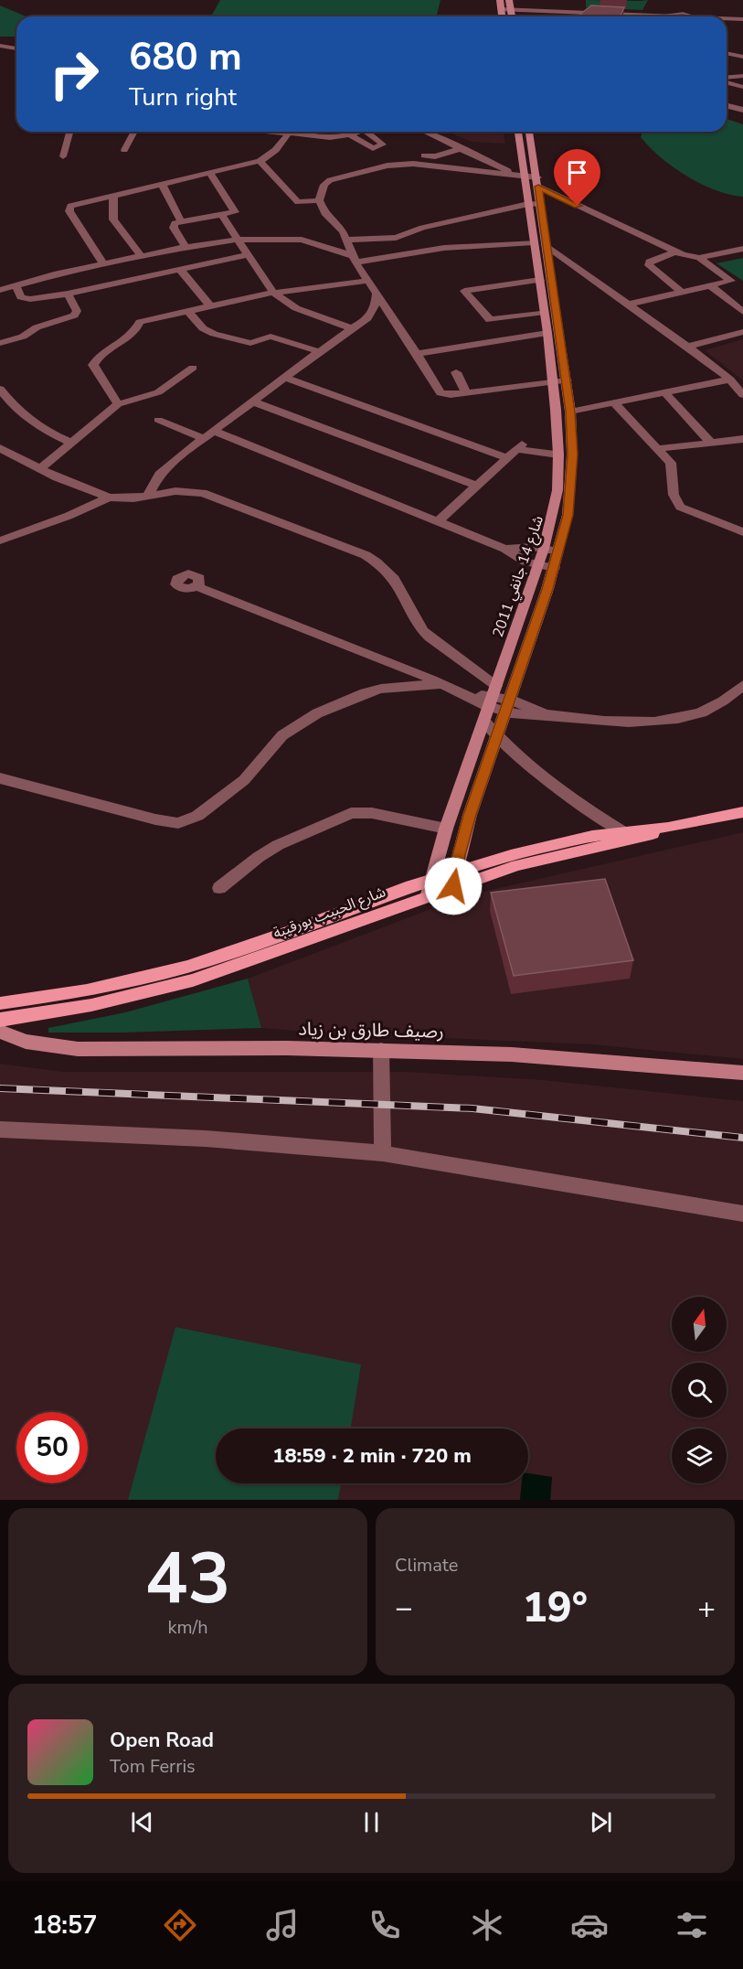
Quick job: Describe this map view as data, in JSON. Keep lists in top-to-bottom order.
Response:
{
  "streets": {
    "main road": ["شارع 14 جانفي 2011", "شارع الحبيب بورقيبة", "رصيف طارق بن زياد"]
  },
  "crossings": [
    ["شارع 14 جانفي 2011", "شارع الحبيب بورقيبة"]
  ],
  "north": "top",
  "page": {
    "turn": ["680 m", "Turn right"],
    "limit": "50",
    "trip": "18:59 · 2 min · 720 m",
    "tile": [
      ["43", "km/h"],
      "Climate"
    ],
    "heat": ["−", "19°", "+"],
    "song": ["Open Road", "Tom Ferris"],
    "tabs": "18:57"
  }
}
